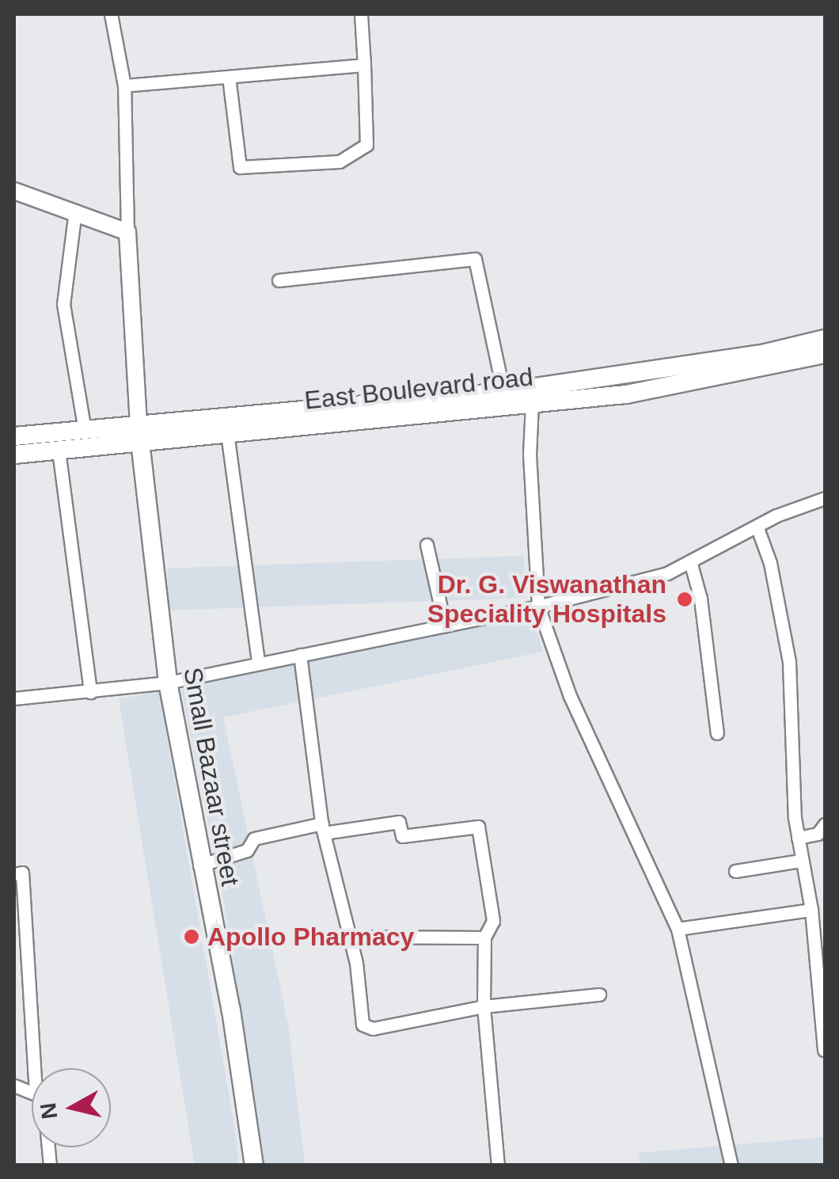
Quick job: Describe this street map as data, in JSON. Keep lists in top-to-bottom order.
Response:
{
  "streets": {
    "main road": ["East Boulevard road", "Small Bazaar street"]
  },
  "crossings": [
    ["East Boulevard road", "Small Bazaar street"]
  ],
  "places": ["Dr. G. Viswanathan Speciality Hospitals", "Apollo Pharmacy"],
  "north": "left"
}
